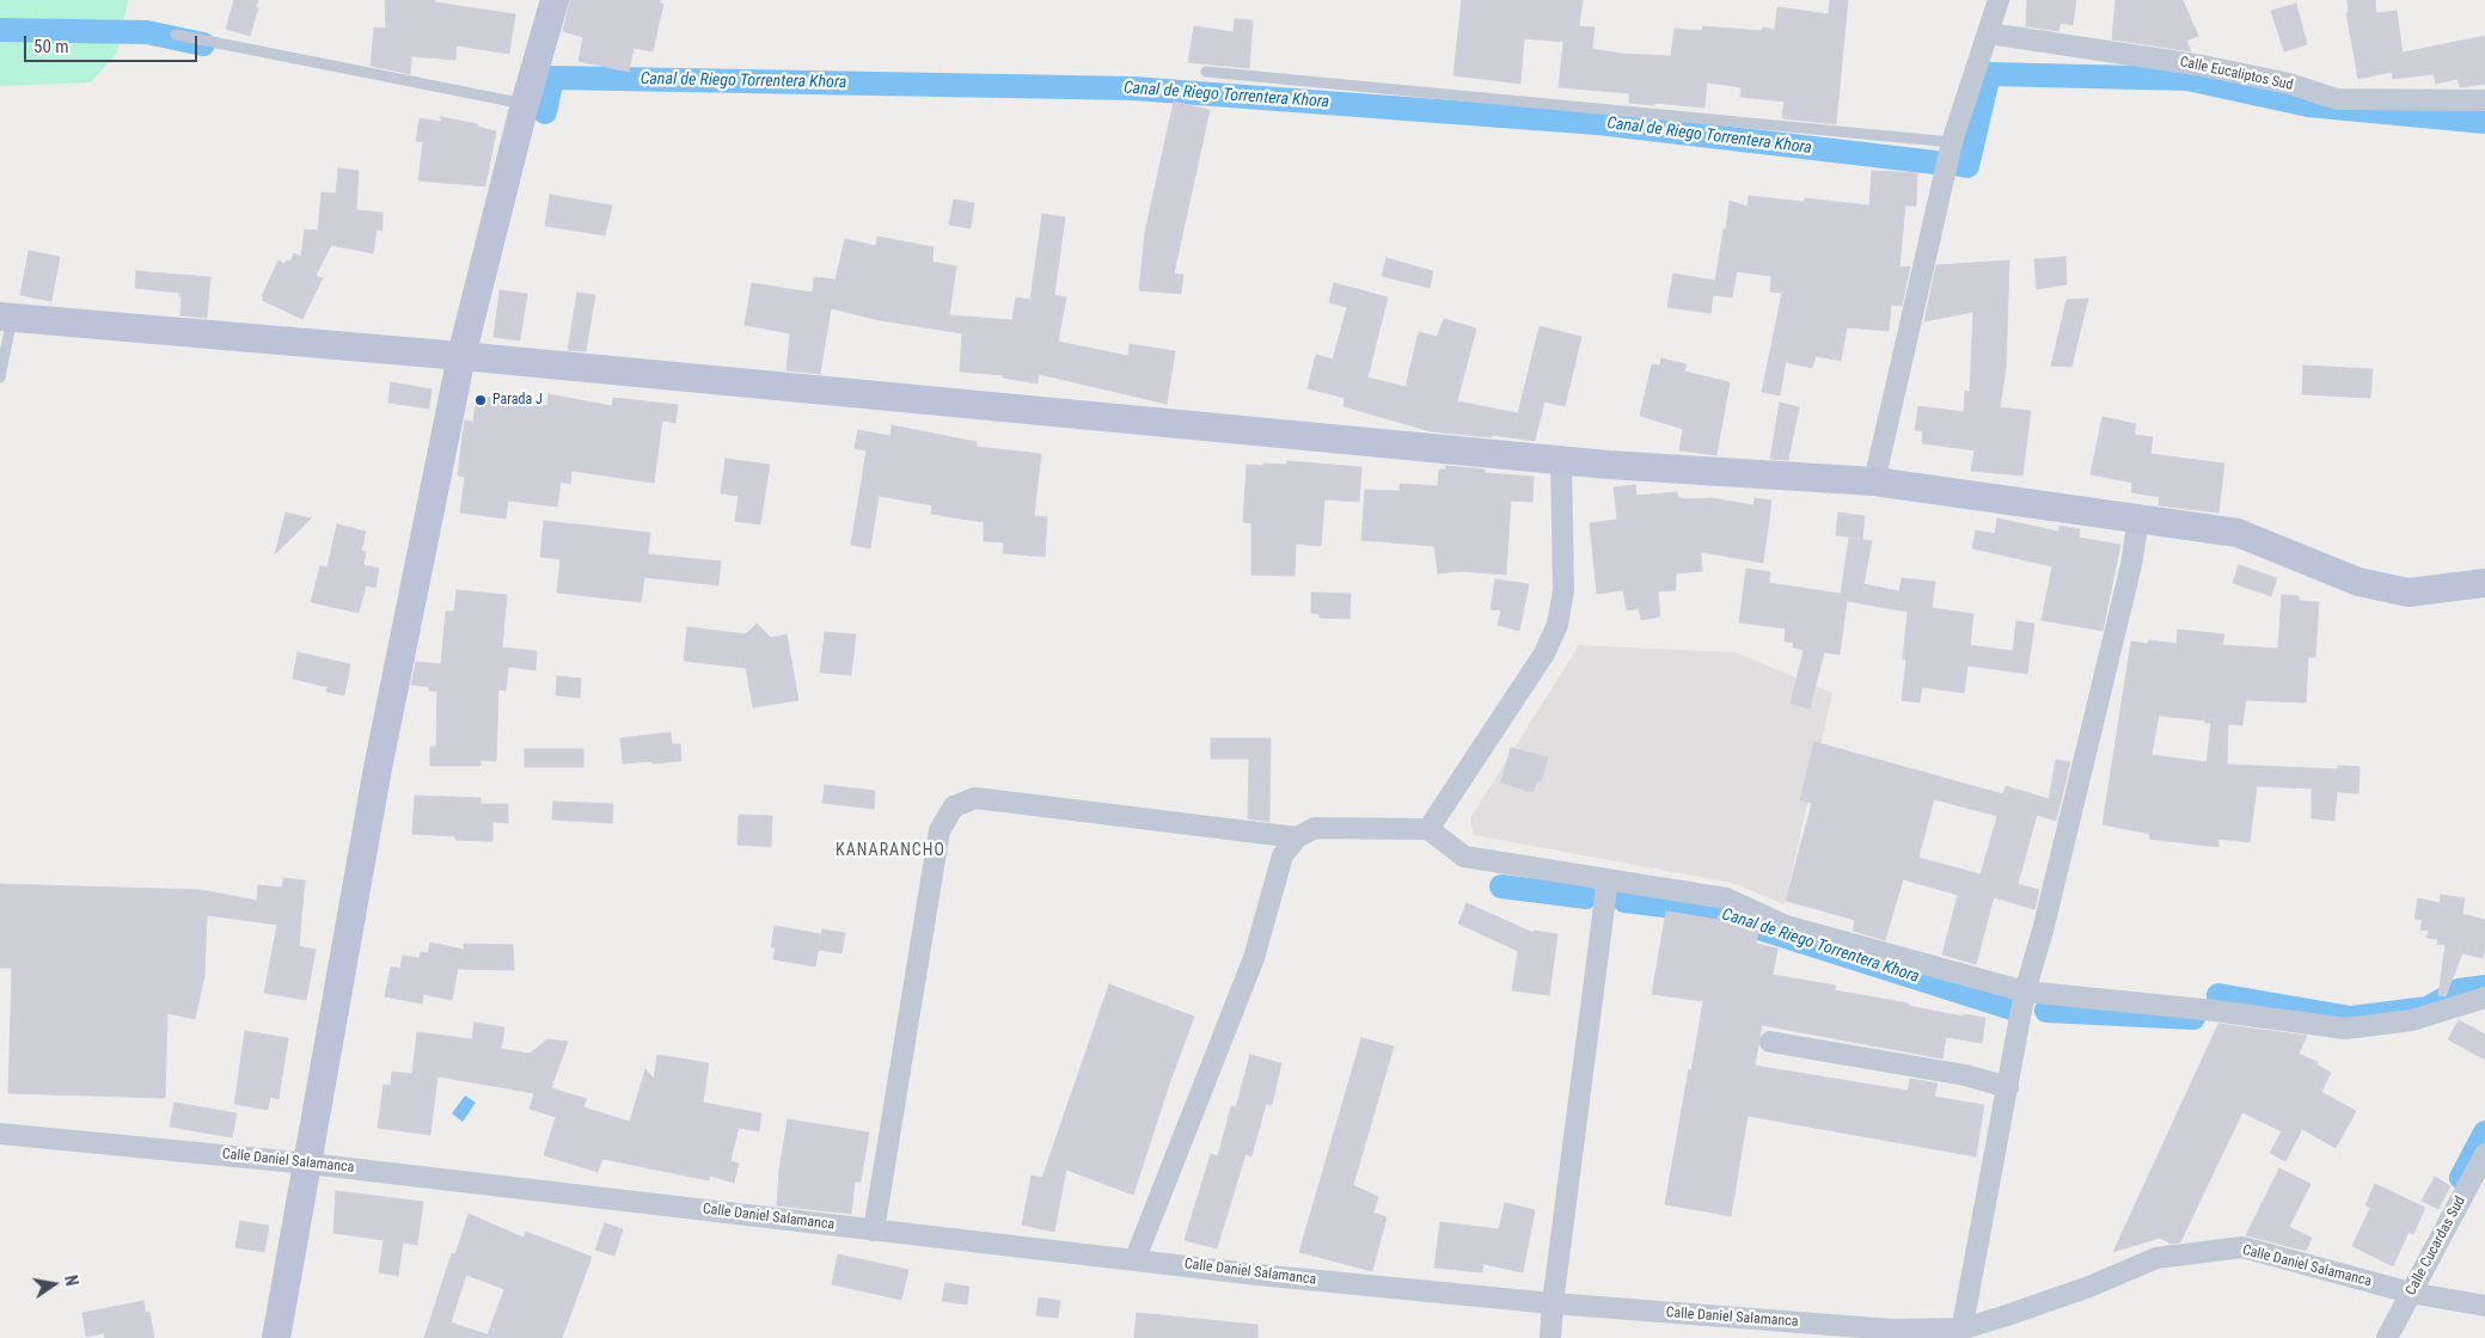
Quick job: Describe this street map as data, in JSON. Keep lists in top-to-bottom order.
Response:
{
  "streets": {
    "street": ["Calle Eucaliptos Sud", "Calle Daniel Salamanca", "Calle Cucardas Sud"]
  },
  "crossings": [
    ["Calle Daniel Salamanca", "Calle Cucardas Sud"]
  ],
  "districts": ["KANARANCHO"],
  "water": ["Canal de Riego Torrentera Khora"],
  "places": ["Parada J"],
  "scale_bar": "50 m",
  "north": "right"
}
